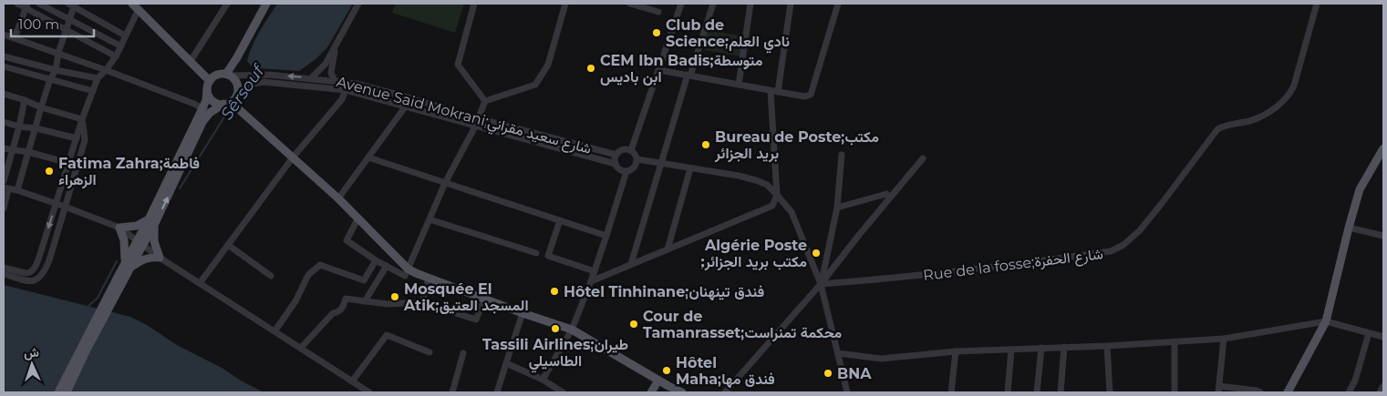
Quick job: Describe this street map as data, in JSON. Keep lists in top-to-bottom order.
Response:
{
  "streets": {
    "street": ["Avenue Said Mokrani;شارع سعيد مقراني", "Rue de la fosse;شارع الحفرة"]
  },
  "water": ["Sêrsouf"],
  "places": [
    "Club de Science;نادي العلم",
    "CEM Ibn Badis;متوسطة ابن باديس",
    "Bureau de Poste;مكتب بريد الجزائر",
    "Fatima Zahra;فاطمة الزهراء",
    "Algérie Poste ;مكتب بريد الجزائر",
    "Hôtel Tinhinane;فندق تينهنان",
    "Mosquée El Atik;المسجد العتيق",
    "Cour de Tamanrasset;محكمة تمنراست",
    "Tassili Airlines;طيران الطاسيلي",
    "Hôtel Maha;فندق مها",
    "BNA"
  ],
  "scale_bar": "100 m",
  "north": "top"
}
